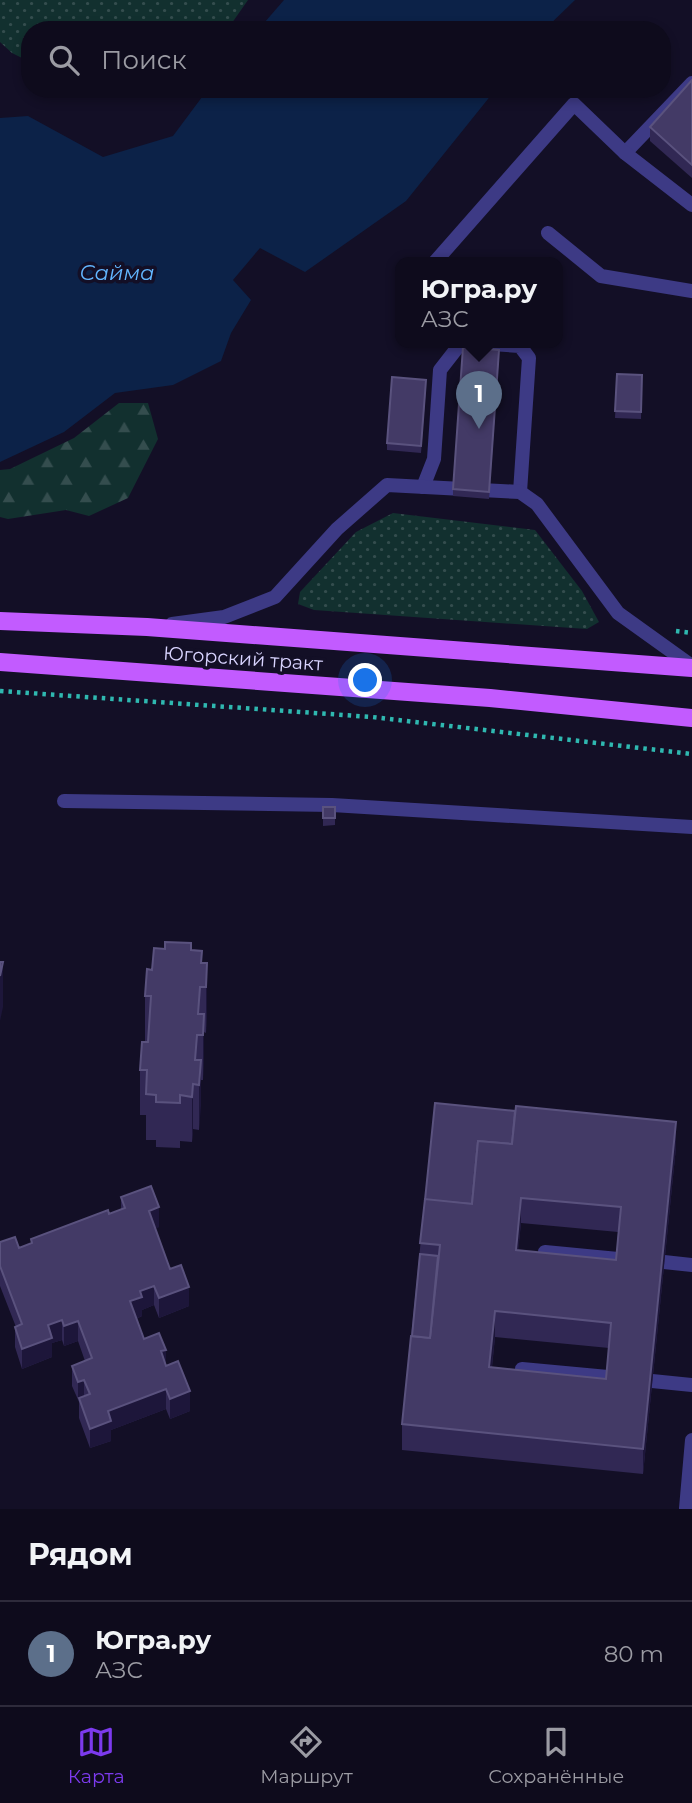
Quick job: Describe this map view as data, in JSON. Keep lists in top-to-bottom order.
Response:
{
  "streets": {
    "main road": ["Югорский тракт"]
  },
  "water": ["Сайма"],
  "page": {
    "search": "Поиск",
    "popup": ["Югра.ру", "АЗС"],
    "pins": "1",
    "heading": "Рядом",
    "list": [
      {
        "mark": "1",
        "name": "Югра.ру",
        "note": "АЗС",
        "value": "80 m"
      }
    ],
    "nav": ["Карта", "Маршрут", "Сохранённые"]
  }
}
